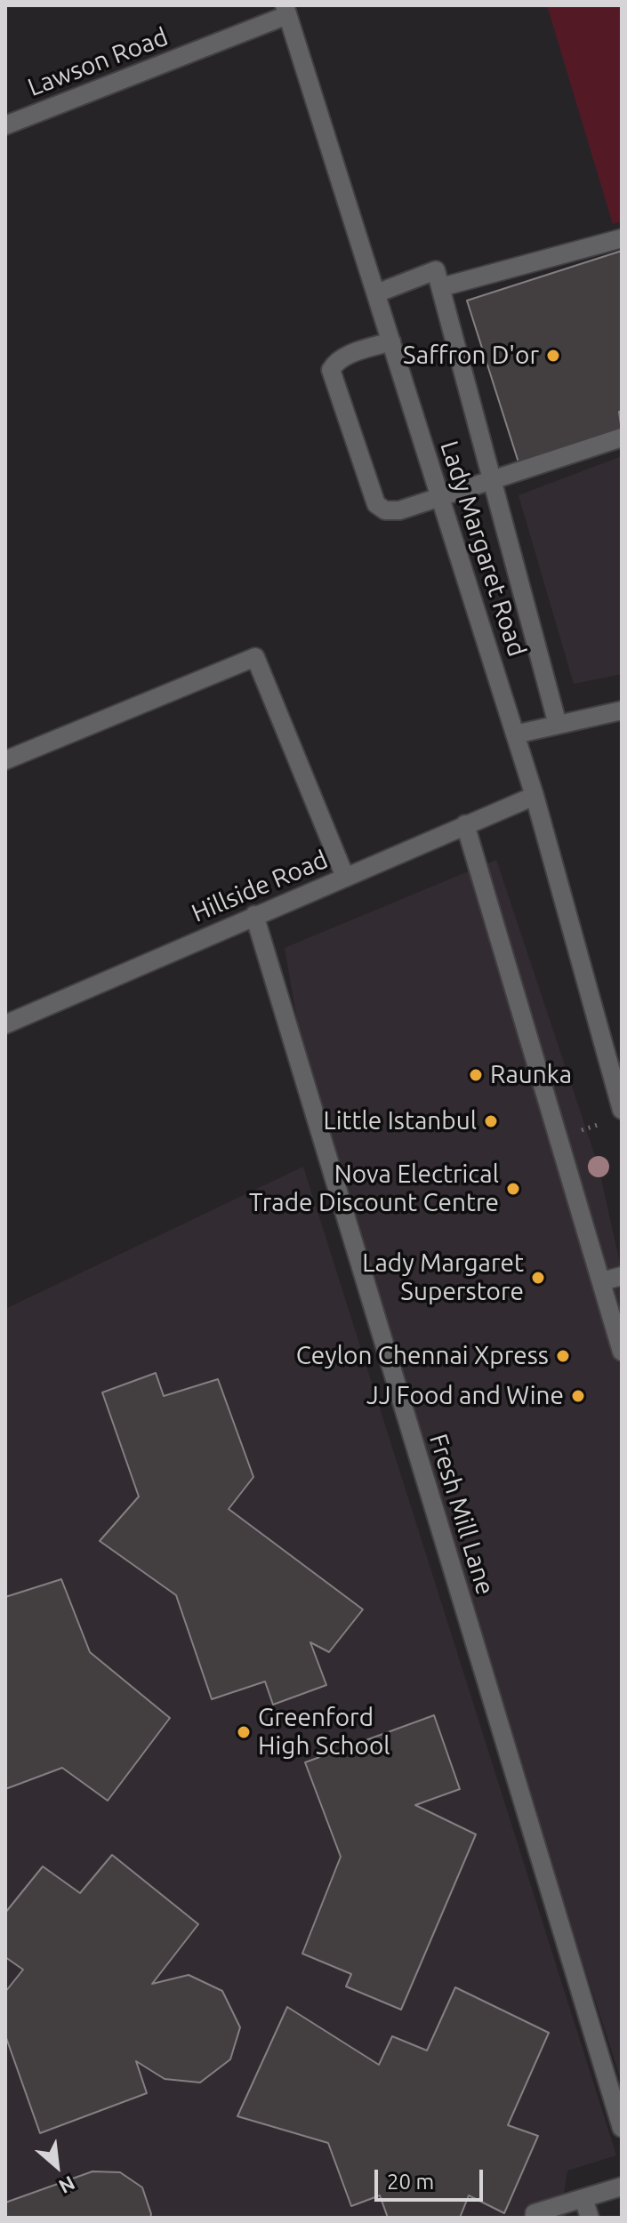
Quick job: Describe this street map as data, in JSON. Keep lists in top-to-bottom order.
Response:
{
  "streets": {
    "street": [
      "Lawson Road",
      "Lady Margaret Road",
      "Hillside Road",
      "Fresh Mill Lane"
    ]
  },
  "crossings": [
    ["Lawson Road", "Lady Margaret Road"],
    ["Lady Margaret Road", "Hillside Road"],
    ["Hillside Road", "Fresh Mill Lane"]
  ],
  "places": [
    "Saffron D'or",
    "Raunka",
    "Little Istanbul",
    "Nova Electrical Trade Discount Centre",
    "Lady Margaret Superstore",
    "Ceylon Chennai Xpress",
    "JJ Food and Wine",
    "Greenford High School"
  ],
  "scale_bar": "20 m",
  "north": "bottom right"
}
